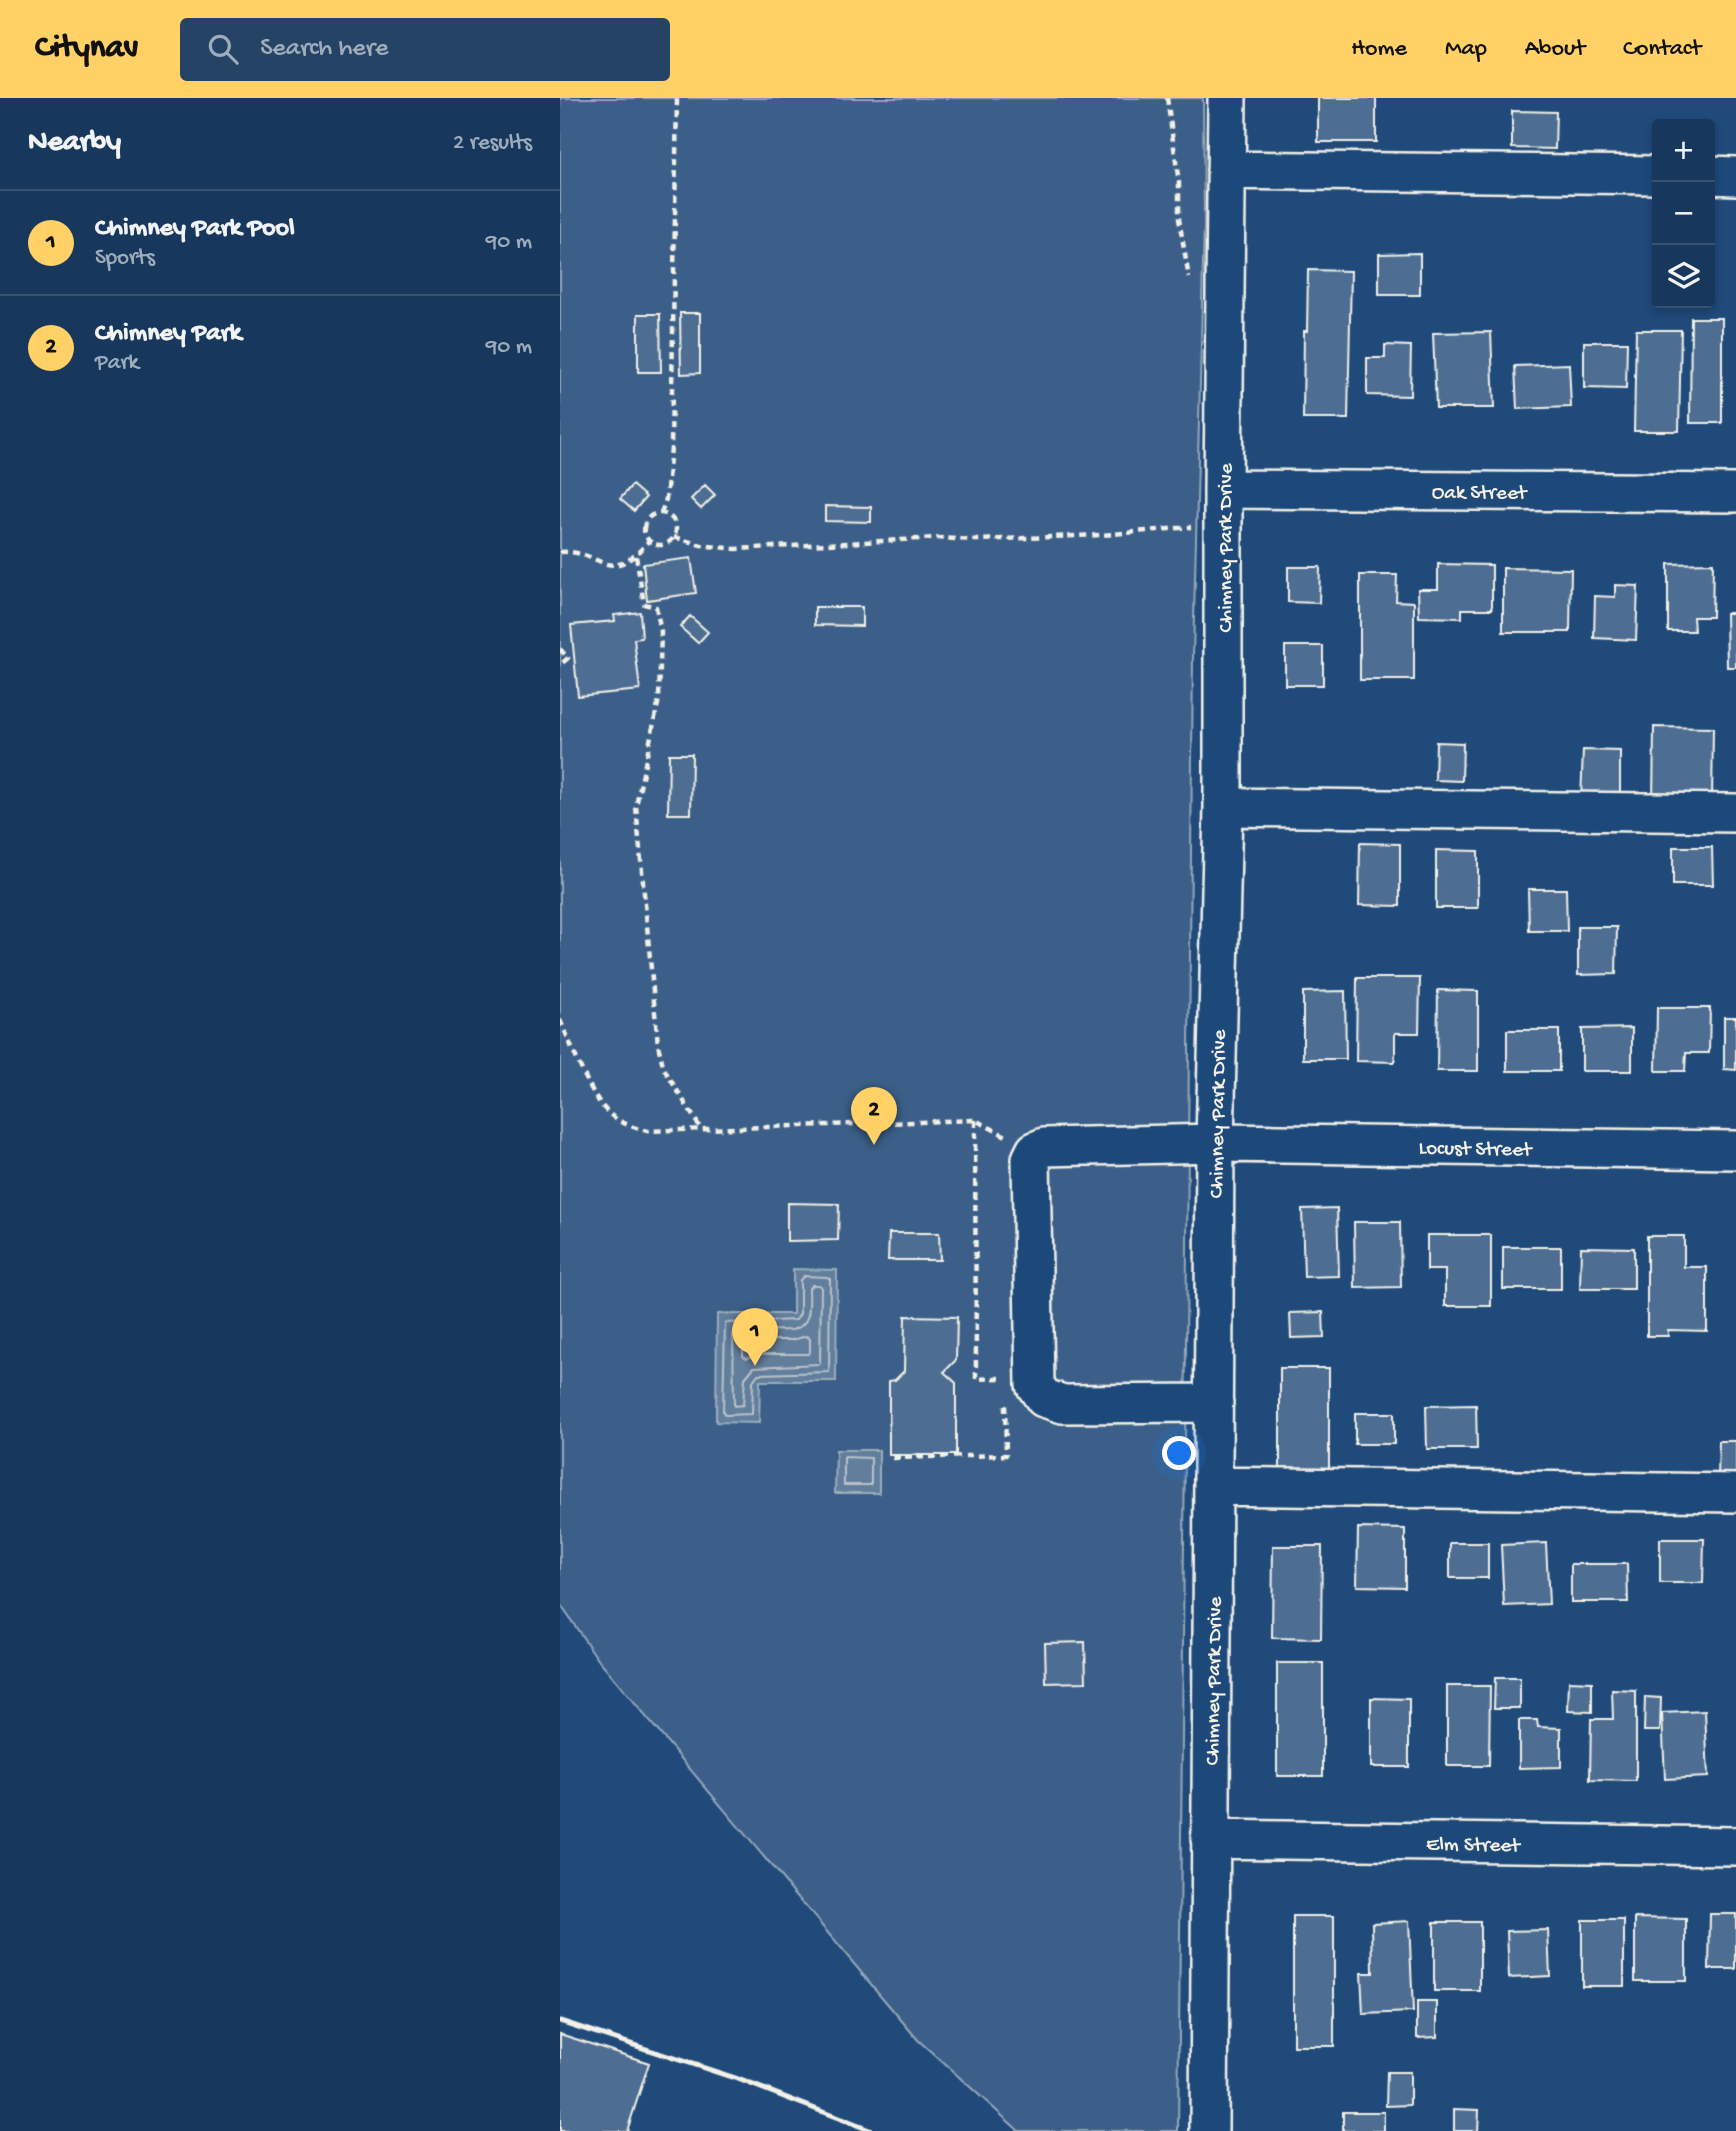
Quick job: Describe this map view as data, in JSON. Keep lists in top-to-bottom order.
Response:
{
  "streets": {
    "street": [
      "Oak Street",
      "Chimney Park Drive",
      "Locust Street",
      "Elm Street"
    ]
  },
  "crossings": [
    ["Oak Street", "Chimney Park Drive"],
    ["Chimney Park Drive", "Locust Street"],
    ["Chimney Park Drive", "Elm Street"]
  ],
  "page": {
    "header": "Citynav",
    "search": "Search here",
    "nav": [
      "Home",
      "Map",
      "About",
      "Contact"
    ],
    "heading": ["Nearby", "2 results"],
    "map_buttons": ["+", "−"],
    "list": [
      {
        "mark": "1",
        "name": "Chimney Park Pool",
        "note": "Sports",
        "value": "90 m"
      },
      {
        "mark": "2",
        "name": "Chimney Park",
        "note": "Park",
        "value": "90 m"
      }
    ],
    "pins": ["2", "1"]
  }
}
